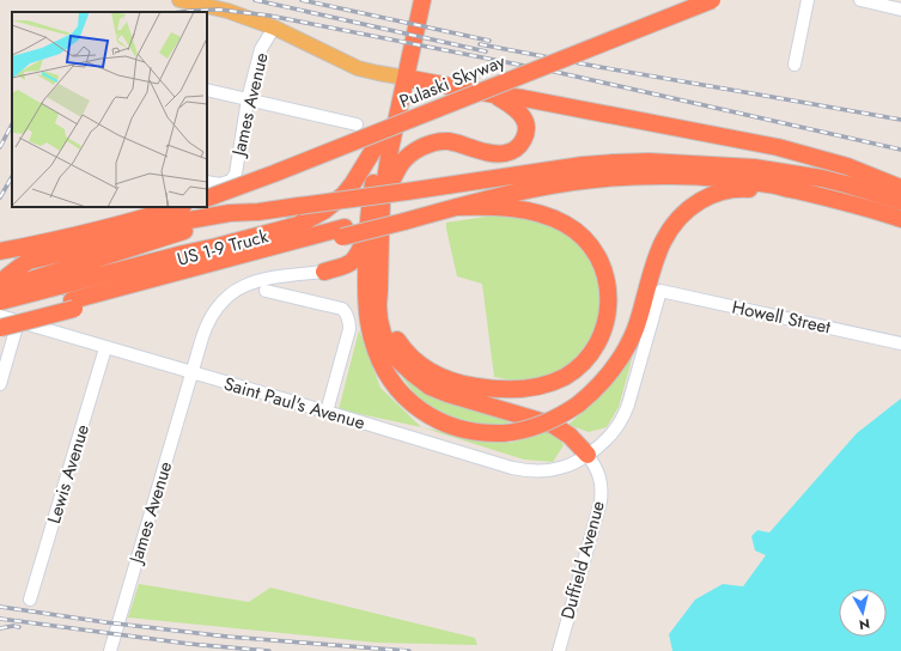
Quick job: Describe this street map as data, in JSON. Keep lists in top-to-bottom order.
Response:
{
  "streets": {
    "highway": ["Pulaski Skyway"],
    "street": [
      "James Avenue",
      "Howell Street",
      "Saint Paul's Avenue",
      "Lewis Avenue",
      "Duffield Avenue"
    ]
  },
  "crossings": [
    ["James Avenue", "Saint Paul's Avenue"],
    ["Howell Street", "Saint Paul's Avenue"],
    ["Howell Street", "Duffield Avenue"],
    ["Saint Paul's Avenue", "Lewis Avenue"],
    ["Saint Paul's Avenue", "Duffield Avenue"]
  ],
  "north": "bottom"
}
